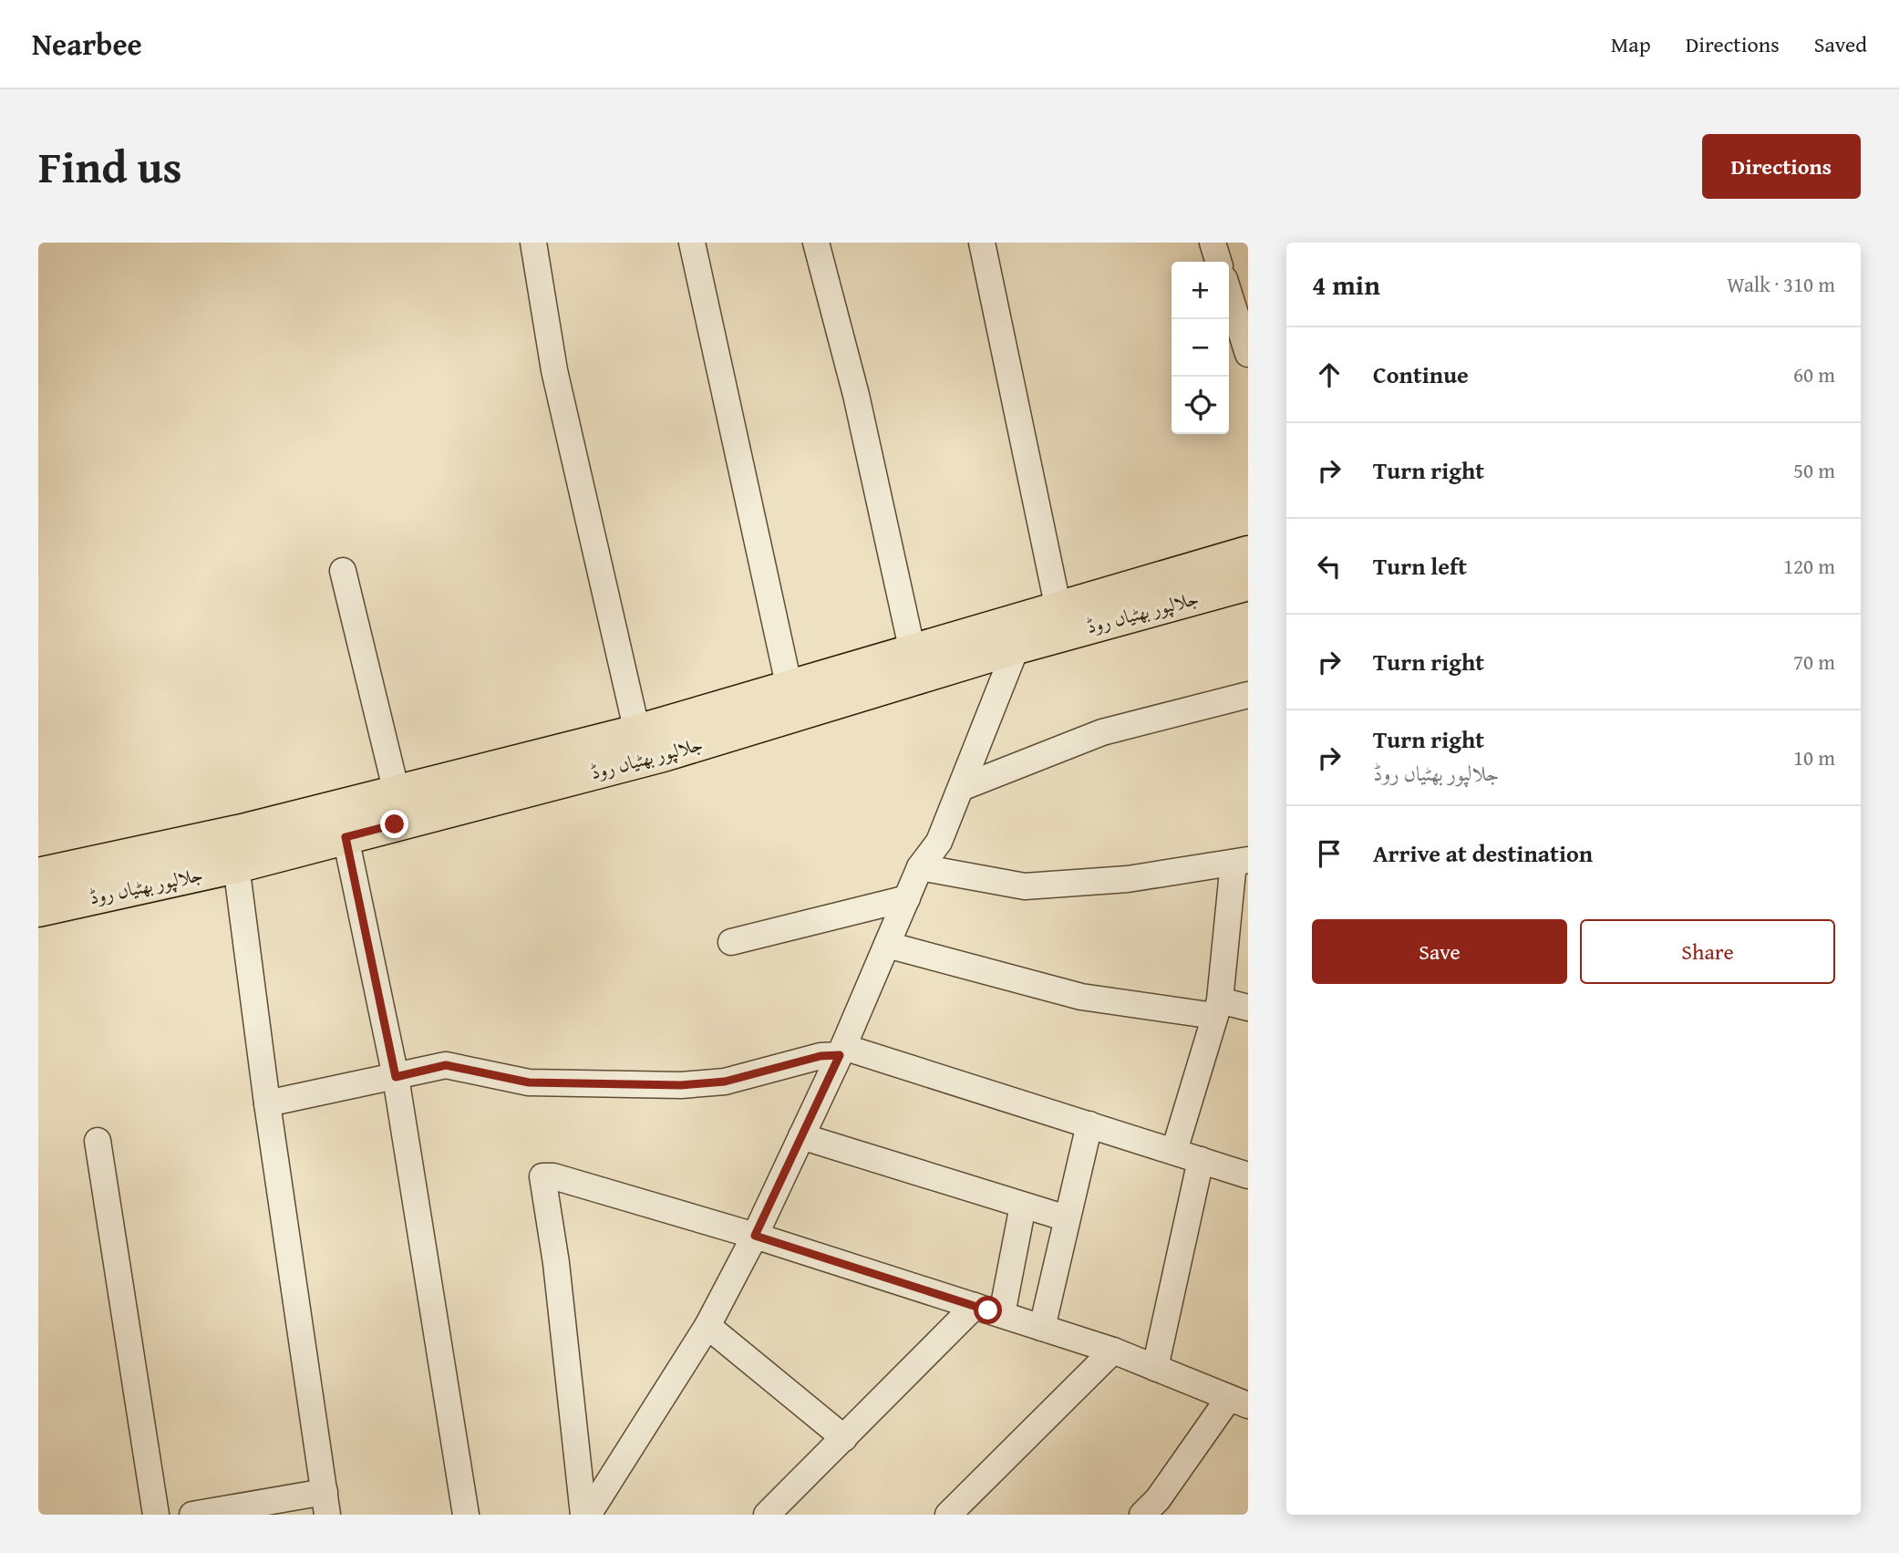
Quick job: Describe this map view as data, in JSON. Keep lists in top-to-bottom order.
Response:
{
  "streets": {
    "main road": ["جلالپور بھٹیاں روڈ"]
  },
  "page": {
    "header": "Nearbee",
    "nav": ["Map", "Directions", "Saved"],
    "title": "Find us",
    "buttons": [
      "Directions",
      ["Save", "Share"]
    ],
    "heading": ["4 min", "Walk · 310 m"],
    "map_buttons": ["+", "−"],
    "list": [
      ["Continue", "60 m"],
      ["Turn right", "50 m"],
      ["Turn left", "120 m"],
      ["Turn right", "70 m"],
      ["Turn right", "جلالپور بھٹیاں روڈ", "10 m"],
      "Arrive at destination"
    ]
  }
}
